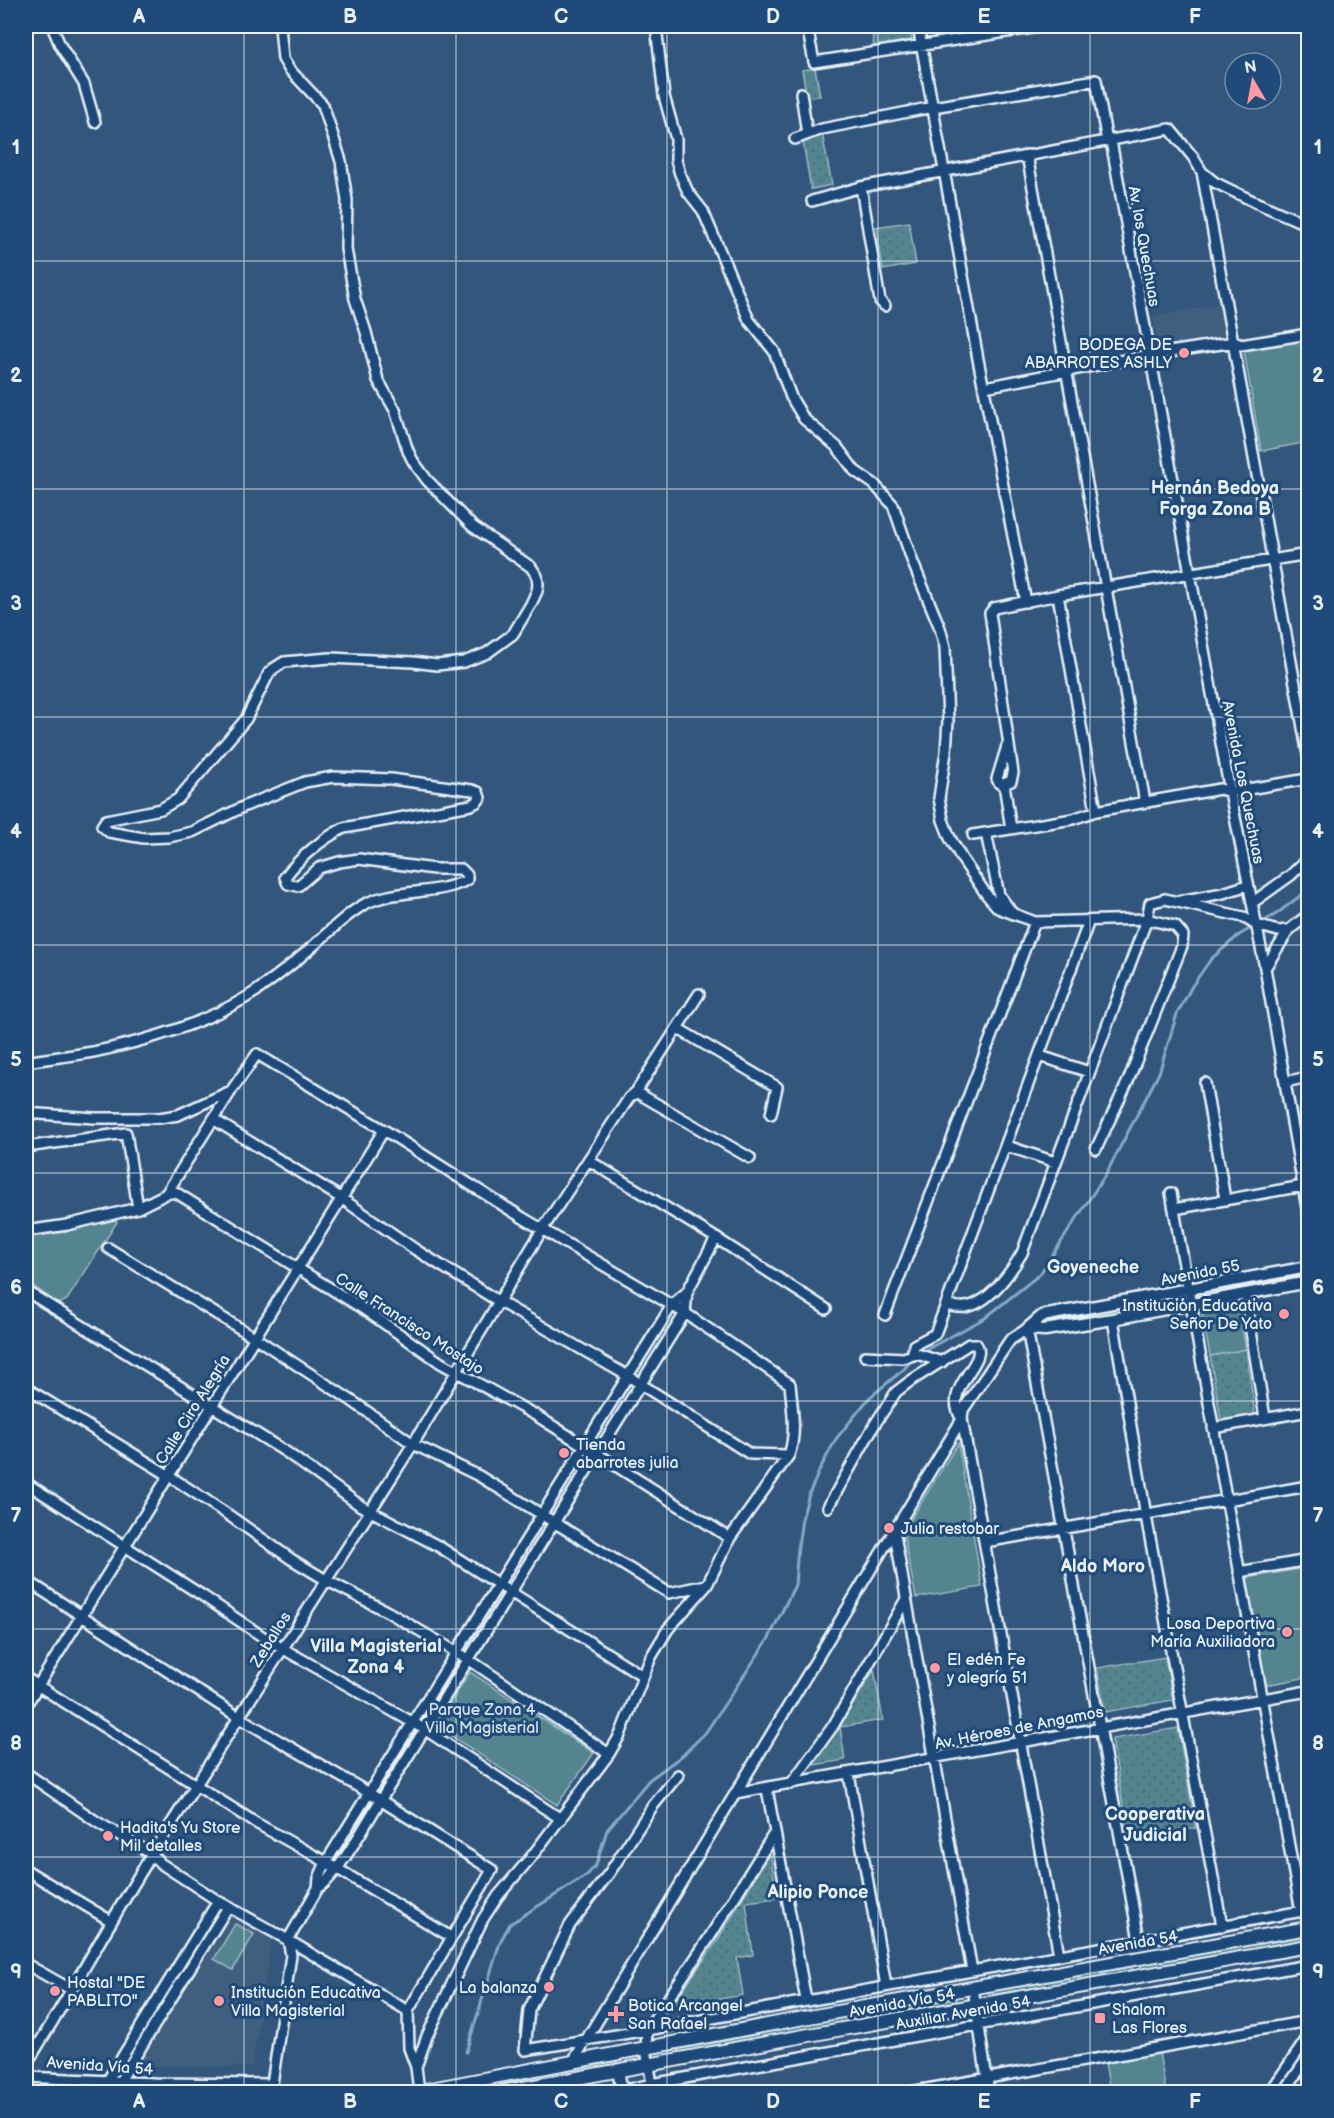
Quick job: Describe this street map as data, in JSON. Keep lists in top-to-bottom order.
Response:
{
  "streets": {
    "main road": ["Avenida 54", "Avenida Vía 54"],
    "street": [
      "Av. los Quechuas",
      "Avenida Los Quechuas",
      "Avenida 55",
      "Calle Francisco Mostajo",
      "Calle Ciro Alegría",
      "Zeballos",
      "Av. Héroes de Angamos",
      "Auxiliar Avenida 54"
    ]
  },
  "crossings": [
    ["Av. los Quechuas", "Avenida Los Quechuas"],
    ["Calle Francisco Mostajo", "Calle Ciro Alegría"],
    ["Calle Francisco Mostajo", "Zeballos"],
    ["Avenida 54", "Avenida Vía 54"]
  ],
  "districts": [
    "Hernán Bedoya Forga Zona B",
    "Goyeneche",
    "Aldo Moro",
    "Villa Magisterial Zona 4",
    "Cooperativa Judicial",
    "Alipio Ponce"
  ],
  "parks": ["Parque Zona 4 Villa Magisterial"],
  "places": {
    "other": [
      "BODEGA DE ABARROTES ASHLY",
      "Institución Educativa Señor De Yato",
      "Tienda abarrotes julia",
      "Julia restobar",
      "Losa Deportiva María Auxiliadora",
      "El edén Fe y alegría 51",
      "Hadita's Yu Store Mil detalles",
      "La balanza",
      "Hostal \"DE PABLITO\"",
      "Institución Educativa Villa Magisterial"
    ],
    "health": ["Botica Arcangel San Rafael"],
    "transit": ["Shalom Las Flores"]
  },
  "north": "top",
  "grid": {
    "columns": [
      "A",
      "B",
      "C",
      "D",
      "E",
      "F"
    ],
    "rows": [
      "1",
      "2",
      "3",
      "4",
      "5",
      "6",
      "7",
      "8",
      "9"
    ]
  }
}
